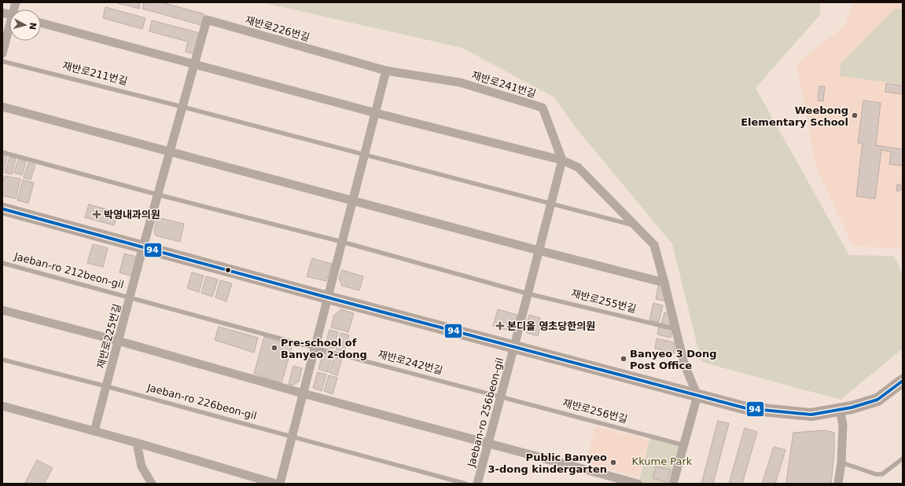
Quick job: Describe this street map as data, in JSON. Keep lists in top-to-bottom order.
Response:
{
  "streets": {
    "street": [
      "재반로226번길",
      "재반로241번길",
      "재반로225번길",
      "Jaeban-ro 256beon-gil"
    ],
    "lane": [
      "재반로211번길",
      "Jaeban-ro 212beon-gil",
      "재반로255번길",
      "재반로242번길",
      "Jaeban-ro 226beon-gil",
      "재반로256번길"
    ]
  },
  "crossings": [
    ["재반로226번길", "재반로211번길"],
    ["재반로226번길", "재반로241번길"],
    ["재반로226번길", "재반로225번길"],
    ["Jaeban-ro 212beon-gil", "재반로225번길"],
    ["재반로225번길", "Jaeban-ro 226beon-gil"],
    ["재반로242번길", "재반로256번길"],
    ["재반로242번길", "Jaeban-ro 256beon-gil"],
    ["재반로256번길", "Jaeban-ro 256beon-gil"]
  ],
  "parks": ["Kkume Park"],
  "places": {
    "other": [
      "Weebong Elementary School",
      "Pre-school of Banyeo 2-dong",
      "Banyeo 3 Dong Post Office",
      "Public Banyeo 3-dong kindergarten"
    ],
    "health": ["박영내과의원", "본디올 영초당한의원"]
  },
  "lines": ["transit line 94"],
  "north": "right"
}
